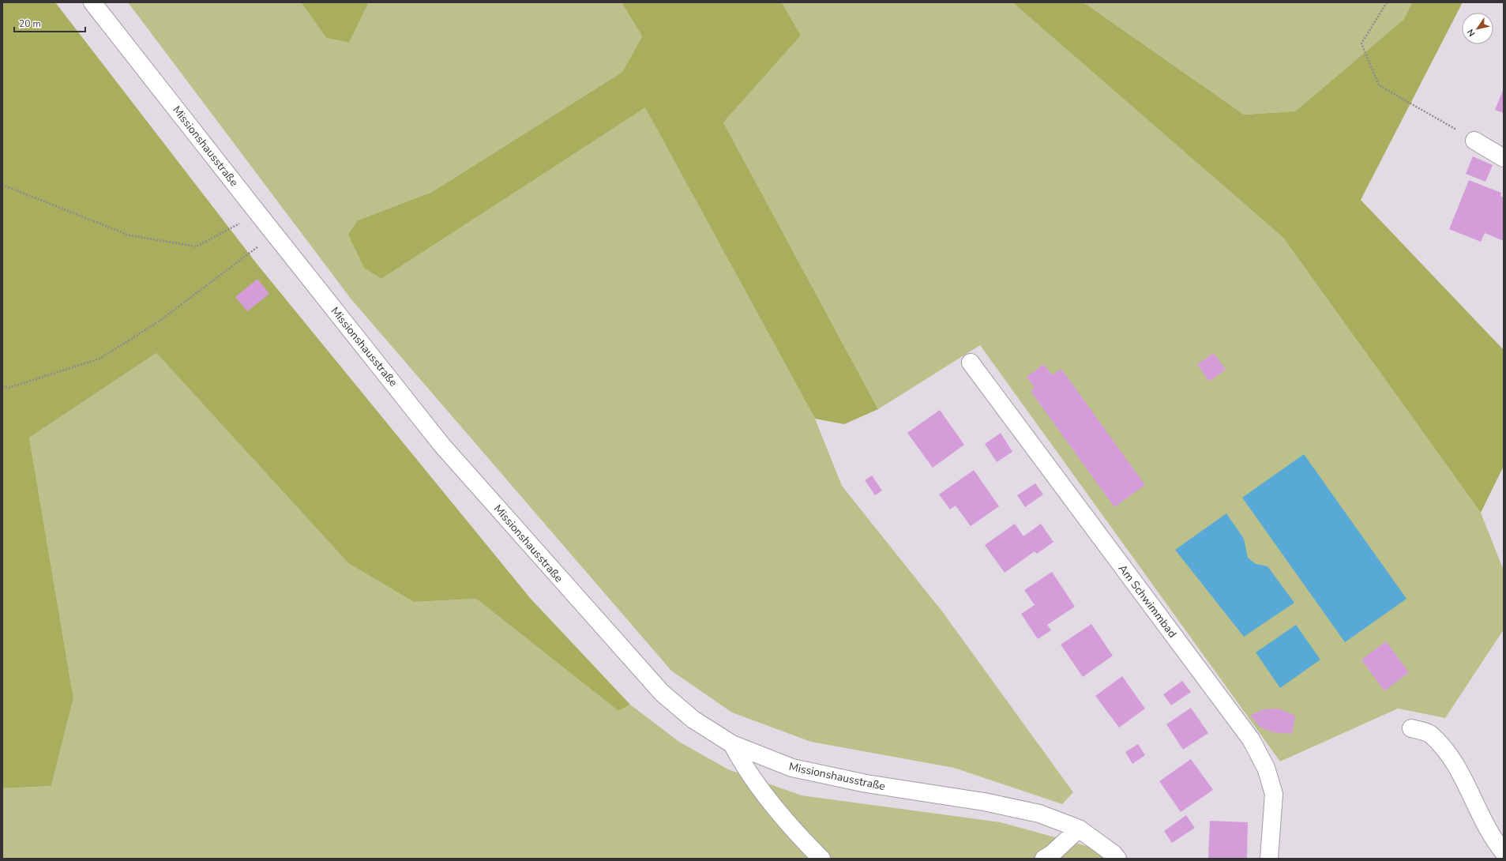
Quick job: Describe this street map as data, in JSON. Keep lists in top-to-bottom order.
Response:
{
  "streets": {
    "street": ["Missionshausstraße", "Am Schwimmbad"]
  },
  "scale_bar": "20 m",
  "north": "bottom left"
}
